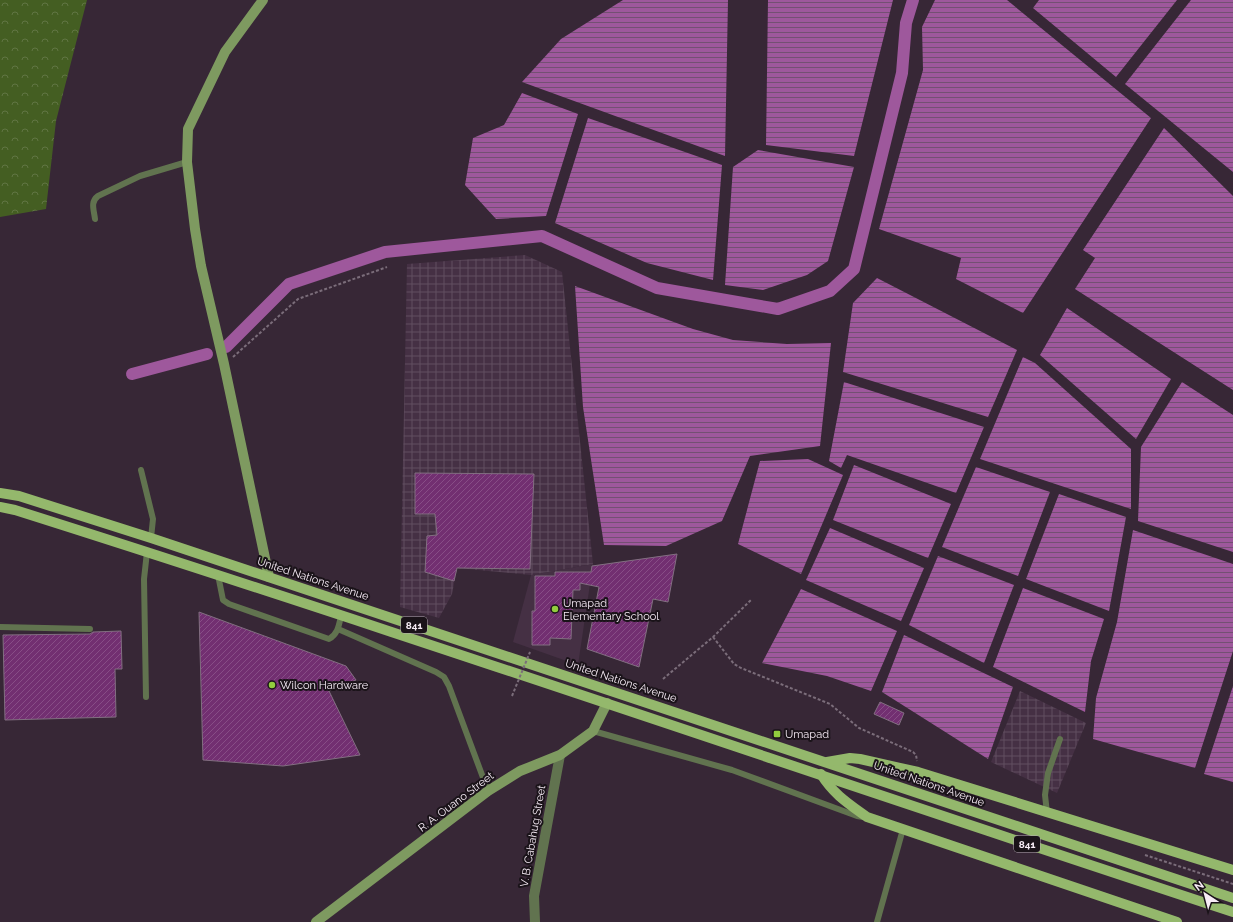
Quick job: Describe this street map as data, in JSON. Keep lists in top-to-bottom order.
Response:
{
  "streets": {
    "main road": ["United Nations Avenue", "841"],
    "street": ["R. A. Ouano Street", "V. B. Cabahug Street"]
  },
  "crossings": [
    ["841", "R. A. Ouano Street"],
    ["R. A. Ouano Street", "V. B. Cabahug Street"]
  ],
  "places": {
    "other": ["Umapad Elementary School", "Wilcon Hardware"],
    "transit": ["Umapad"]
  },
  "north": "top left"
}
